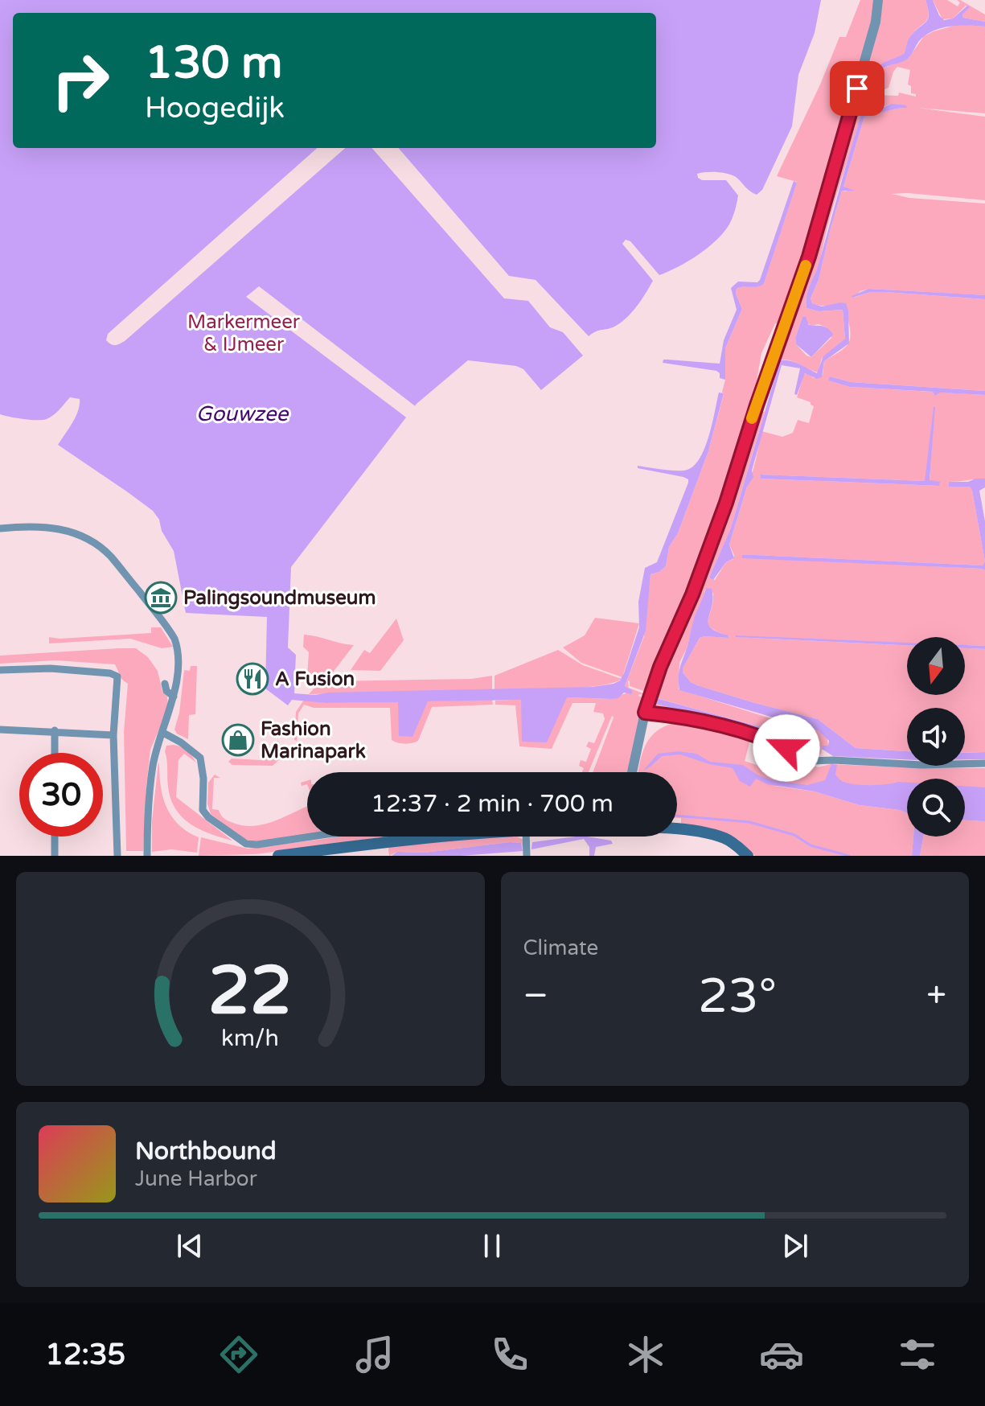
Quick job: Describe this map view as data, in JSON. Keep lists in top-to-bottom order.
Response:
{
  "water": ["Gouwzee"],
  "parks": ["Markermeer & IJmeer"],
  "places": {
    "museum": ["Palingsoundmuseum"],
    "restaurant": ["A Fusion"],
    "shop": ["Fashion Marinapark"]
  },
  "north": "bottom",
  "page": {
    "turn": ["130 m", "Hoogedijk"],
    "limit": "30",
    "trip": "12:37 · 2 min · 700 m",
    "tile": "Climate",
    "heat": ["−", "23°", "+"],
    "song": ["Northbound", "June Harbor"],
    "tabs": "12:35",
    "gauge": ["22", "km/h"]
  }
}
